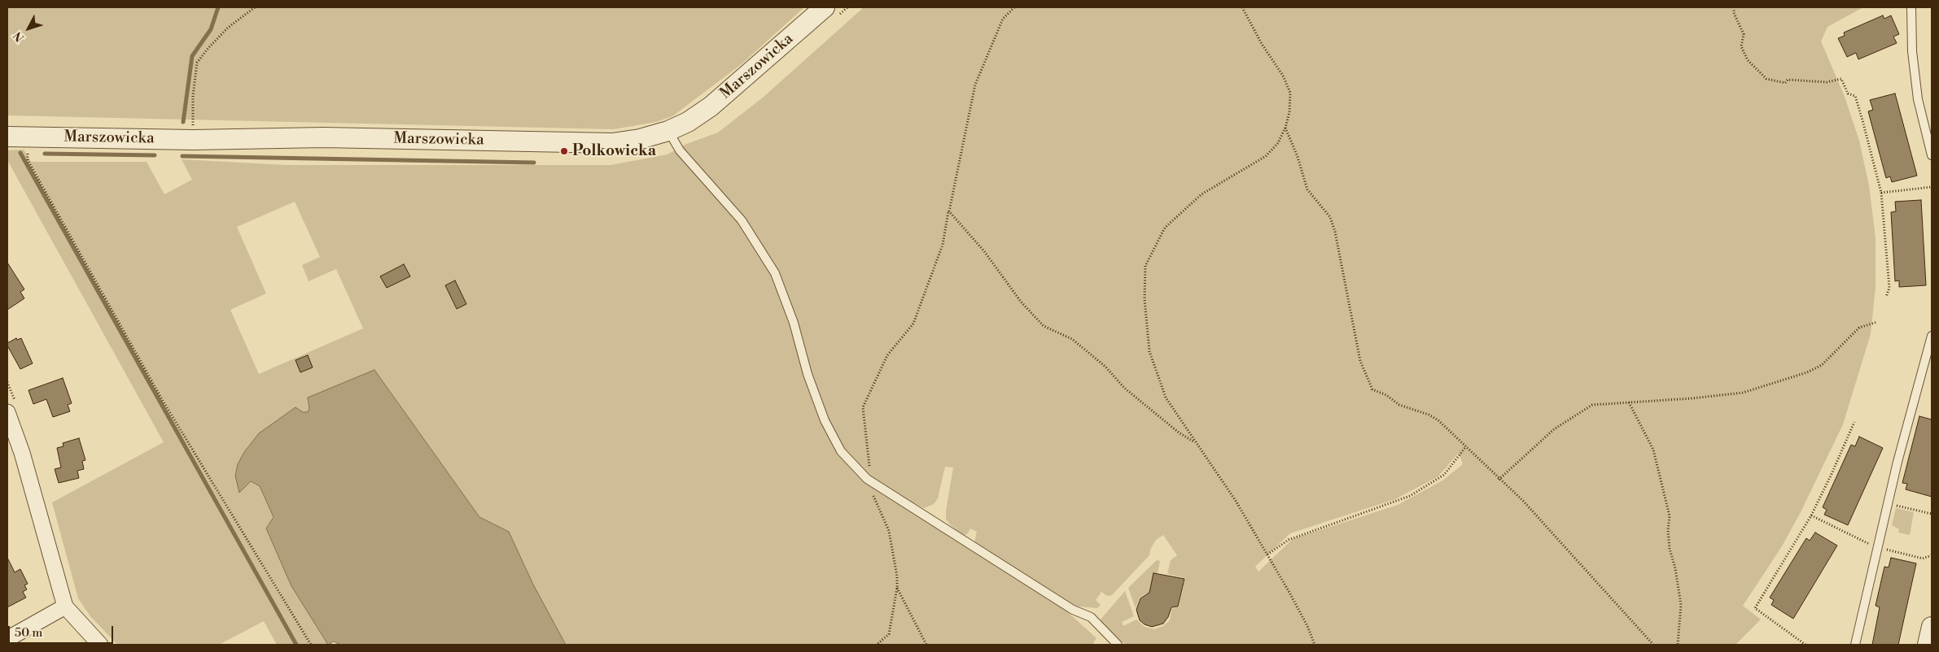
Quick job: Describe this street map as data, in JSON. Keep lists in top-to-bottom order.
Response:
{
  "streets": {
    "street": ["Marszowicka"]
  },
  "places": ["Polkowicka"],
  "scale_bar": "50 m",
  "north": "bottom left"
}
